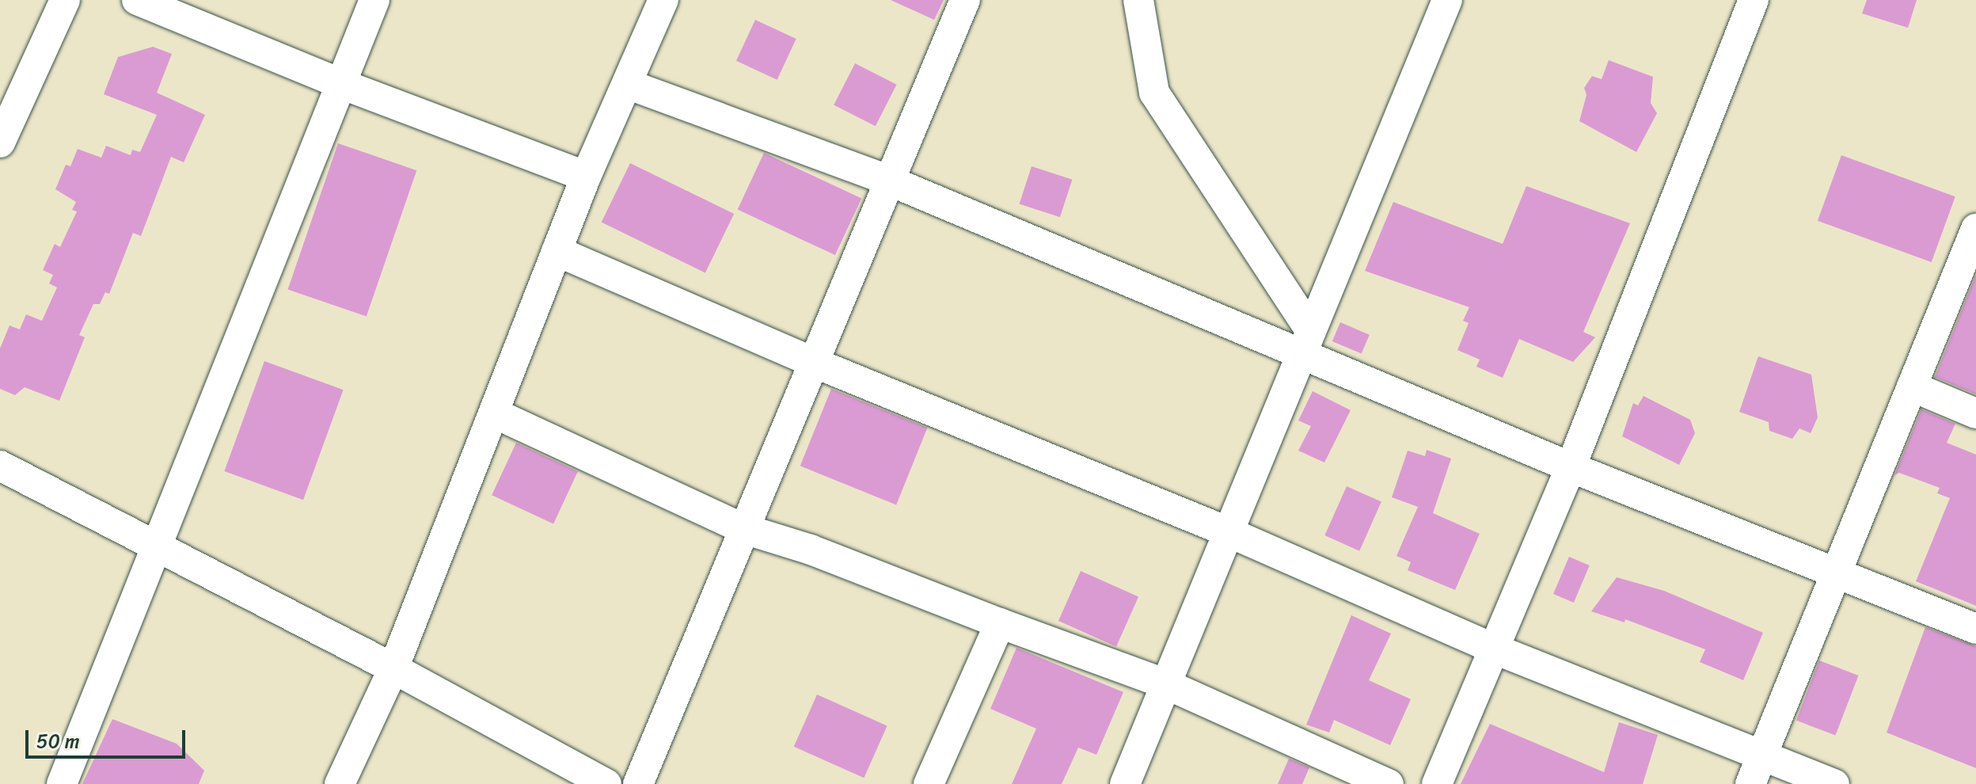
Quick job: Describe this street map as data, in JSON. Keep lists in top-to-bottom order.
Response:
{
  "scale_bar": "50 m"
}
